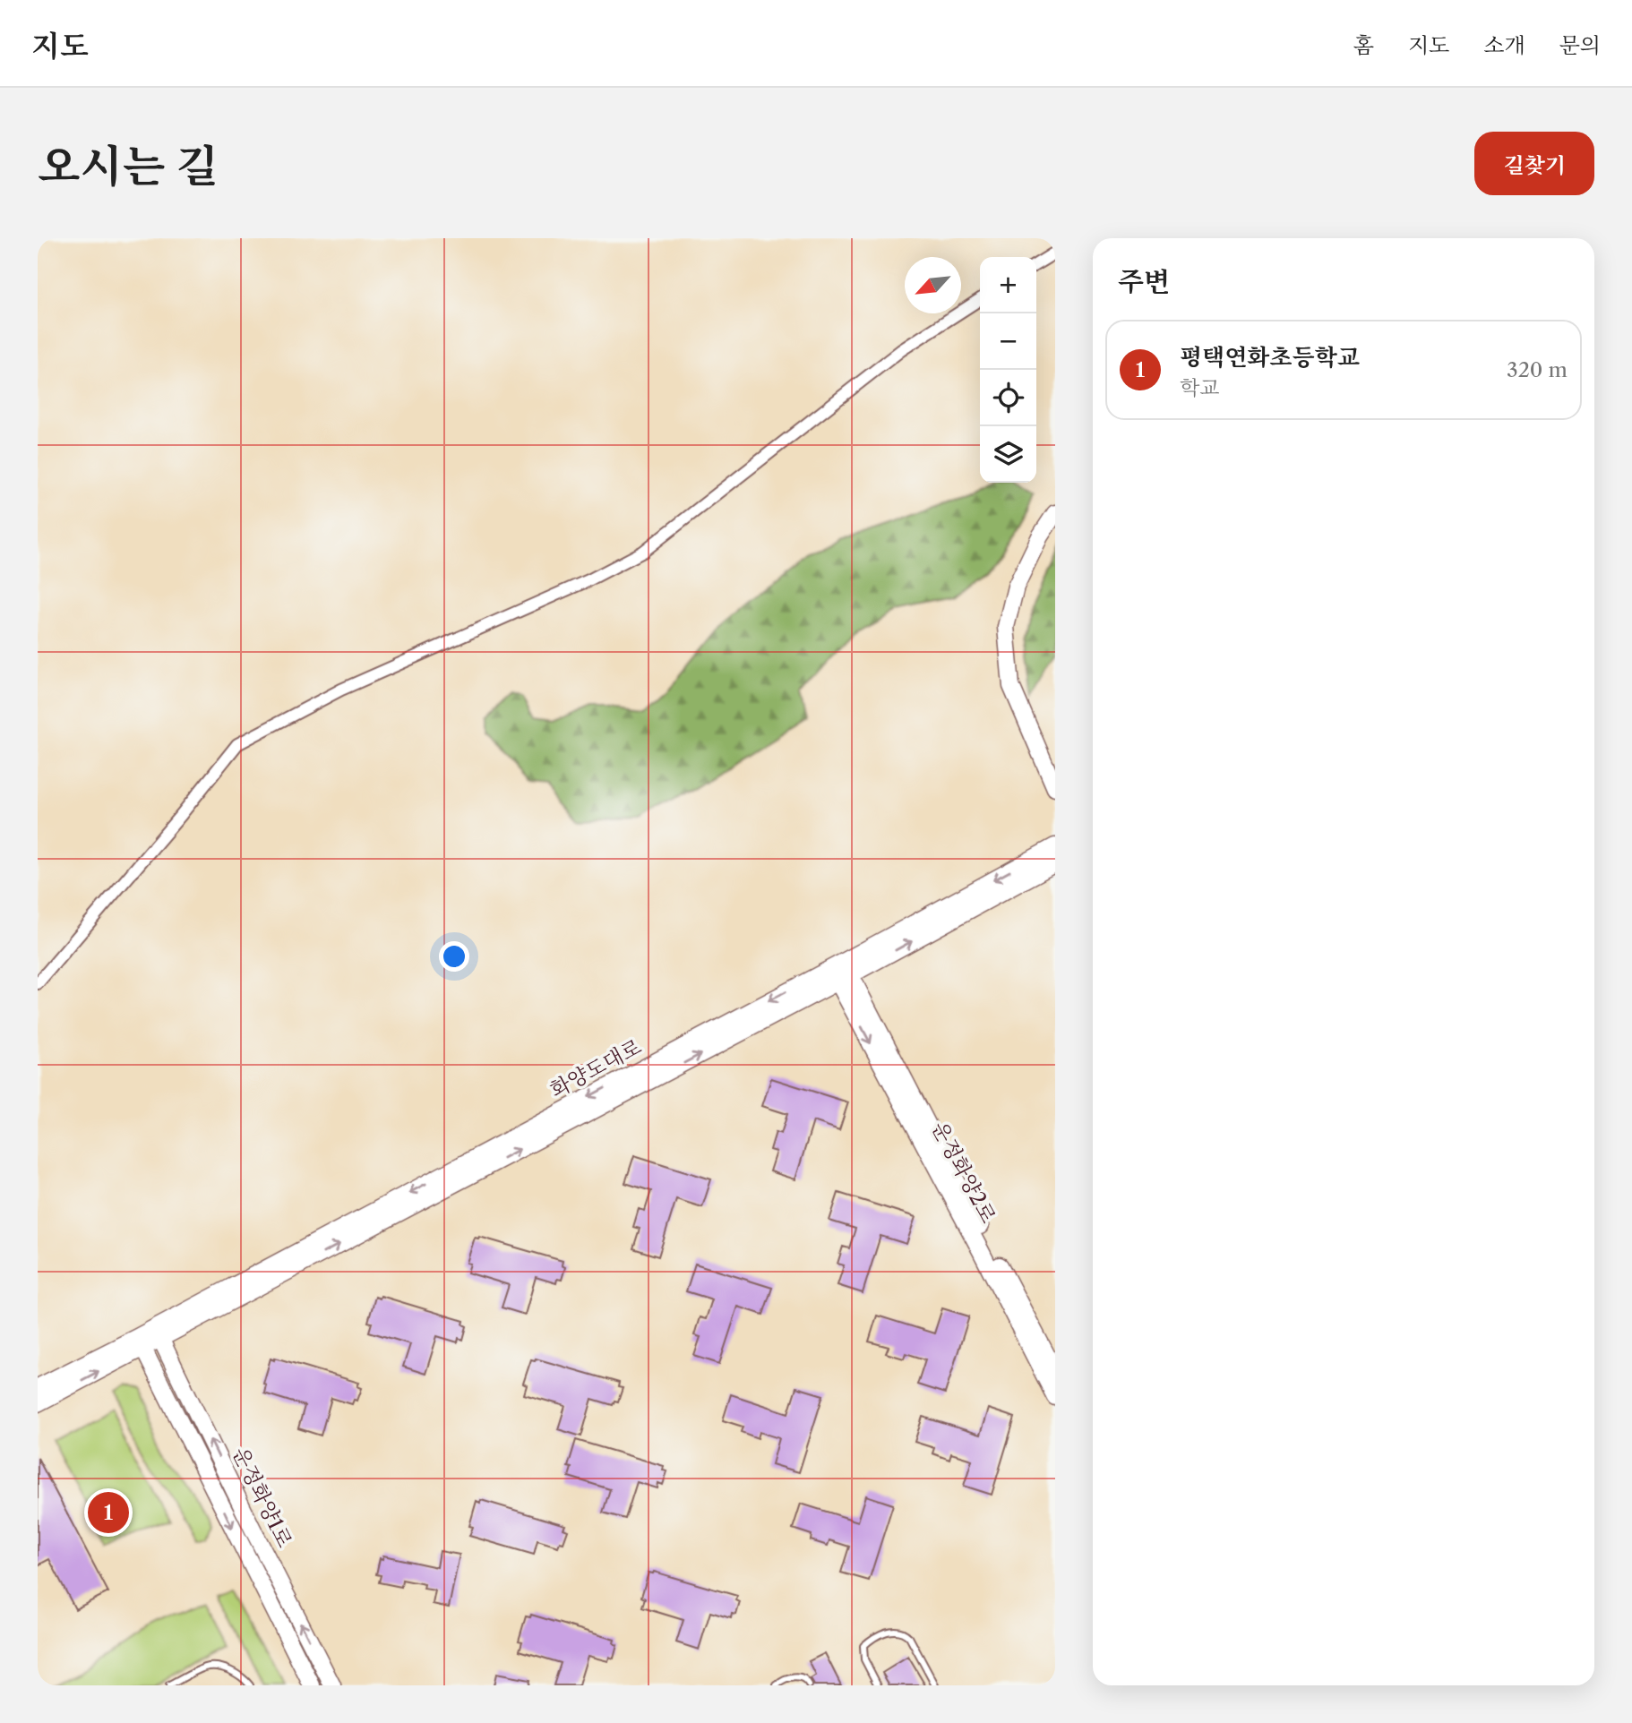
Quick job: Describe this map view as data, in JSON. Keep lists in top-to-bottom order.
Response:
{
  "streets": {
    "street": ["화양도대로", "운정화양2로", "운정화양1로"]
  },
  "crossings": [
    ["화양도대로", "운정화양2로"],
    ["화양도대로", "운정화양1로"]
  ],
  "north": "bottom left",
  "page": {
    "header": "지도",
    "nav": [
      "홈",
      "지도",
      "소개",
      "문의"
    ],
    "title": "오시는 길",
    "buttons": "길찾기",
    "heading": "주변",
    "map_buttons": ["+", "−"],
    "list": [
      {
        "mark": "1",
        "name": "평택연화초등학교",
        "note": "학교",
        "value": "320 m"
      }
    ],
    "pins": "1"
  }
}
